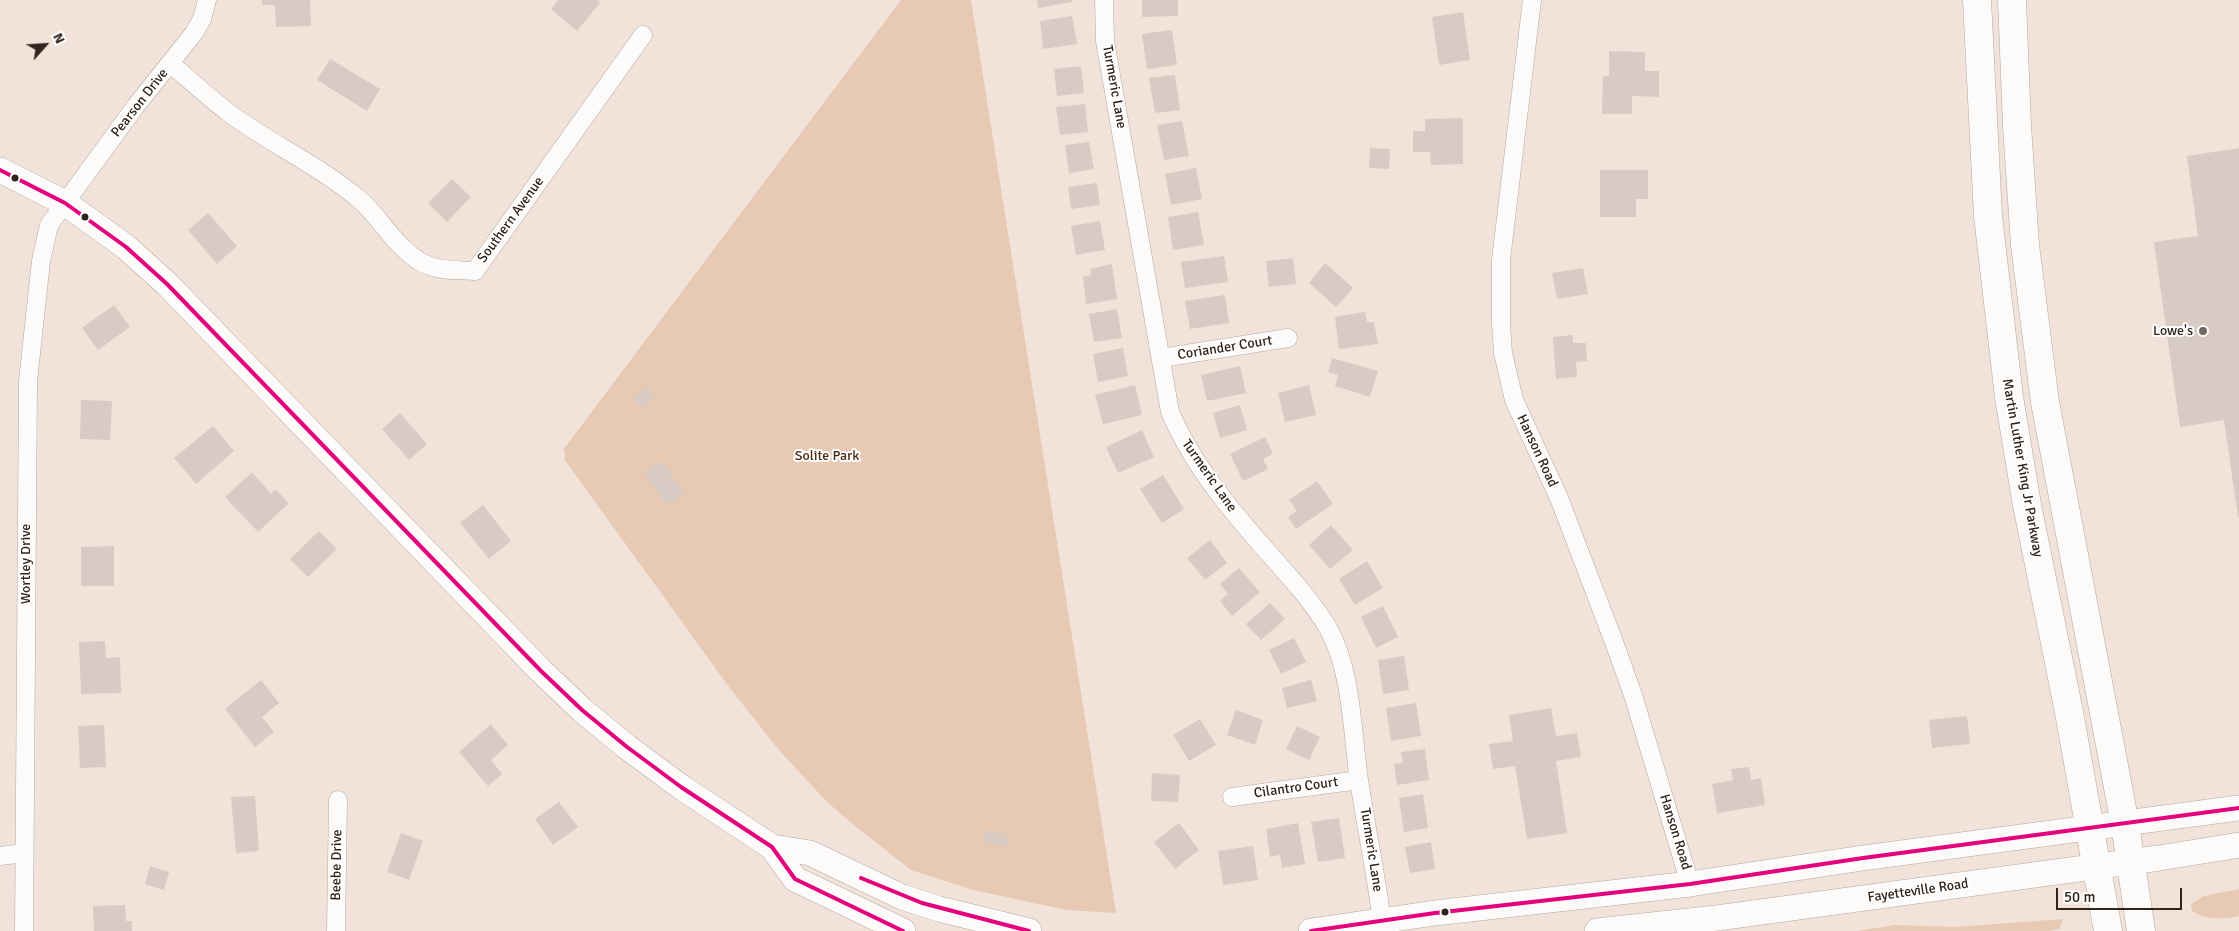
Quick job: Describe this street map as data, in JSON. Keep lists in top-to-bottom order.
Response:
{
  "streets": {
    "main road": ["Martin Luther King Jr Parkway", "Fayetteville Road"],
    "street": [
      "Turmeric Lane",
      "Pearson Drive",
      "Southern Avenue",
      "Coriander Court",
      "Hanson Road",
      "Wortley Drive",
      "Cilantro Court",
      "Beebe Drive"
    ]
  },
  "crossings": [
    ["Turmeric Lane", "Coriander Court"],
    ["Turmeric Lane", "Cilantro Court"],
    ["Pearson Drive", "Southern Avenue"],
    ["Pearson Drive", "Wortley Drive"],
    ["Martin Luther King Jr Parkway", "Fayetteville Road"]
  ],
  "parks": ["Solite Park"],
  "places": ["Lowe's"],
  "scale_bar": "50 m",
  "north": "top right"
}
